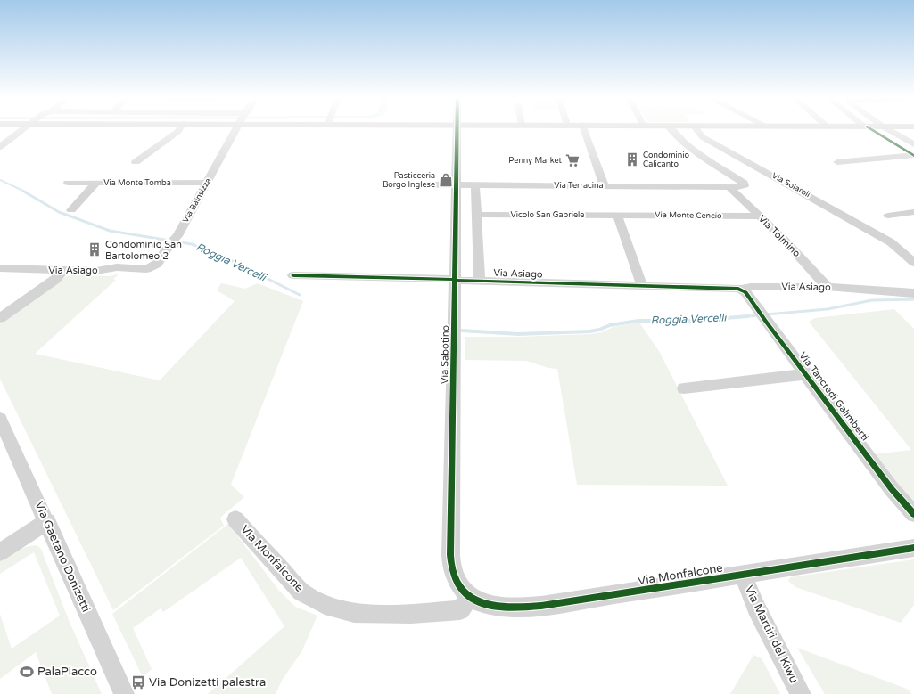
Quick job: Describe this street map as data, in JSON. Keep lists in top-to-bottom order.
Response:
{
  "streets": {
    "street": [
      "Via Monte Tomba",
      "Via Terracina",
      "Via Solaroli",
      "Via Bainsizza",
      "Vicolo San Gabriele",
      "Via Monte Cencio",
      "Via Tolmino",
      "Via Asiago",
      "Via Sabotino",
      "Via Tancredi Galimberti",
      "Via Gaetano Donizetti",
      "Via Monfalcone",
      "Via Martiri del Kiwu"
    ]
  },
  "crossings": [
    ["Via Monte Tomba", "Via Bainsizza"],
    ["Via Terracina", "Via Tolmino"],
    ["Via Terracina", "Via Sabotino"],
    ["Via Bainsizza", "Via Asiago"],
    ["Vicolo San Gabriele", "Via Monte Cencio"],
    ["Vicolo San Gabriele", "Via Sabotino"],
    ["Via Monte Cencio", "Via Tolmino"],
    ["Via Tolmino", "Via Asiago"],
    ["Via Asiago", "Via Sabotino"],
    ["Via Asiago", "Via Tancredi Galimberti"],
    ["Via Sabotino", "Via Monfalcone"],
    ["Via Monfalcone", "Via Martiri del Kiwu"]
  ],
  "water": ["Roggia Vercelli"],
  "places": {
    "building": ["Condominio Calicanto", "Condominio San Bartolomeo 2"],
    "supermarket": ["Penny Market"],
    "shop": ["Pasticceria Borgo Inglese"],
    "sports": ["PalaPiacco"],
    "bus stop": ["Via Donizetti palestra"]
  }
}
